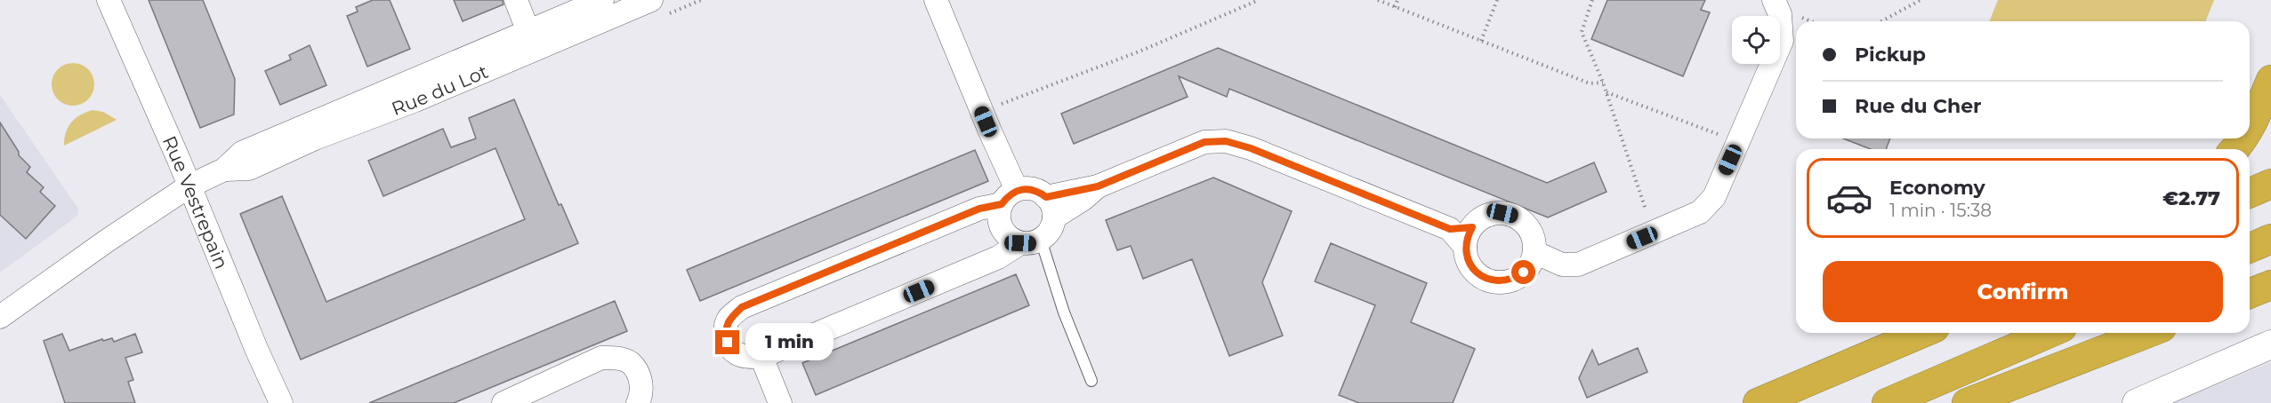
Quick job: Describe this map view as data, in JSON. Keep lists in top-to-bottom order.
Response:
{
  "streets": {
    "street": ["Rue du Lot", "Rue Vestrepain"]
  },
  "crossings": [
    ["Rue du Lot", "Rue Vestrepain"]
  ],
  "page": {
    "banner": ["Pickup", "Rue du Cher"],
    "list": [
      {
        "name": "Economy",
        "note": "1 min · 15:38",
        "value": "€2.77"
      }
    ],
    "buttons": "Confirm",
    "bubble": "1 min"
  }
}
